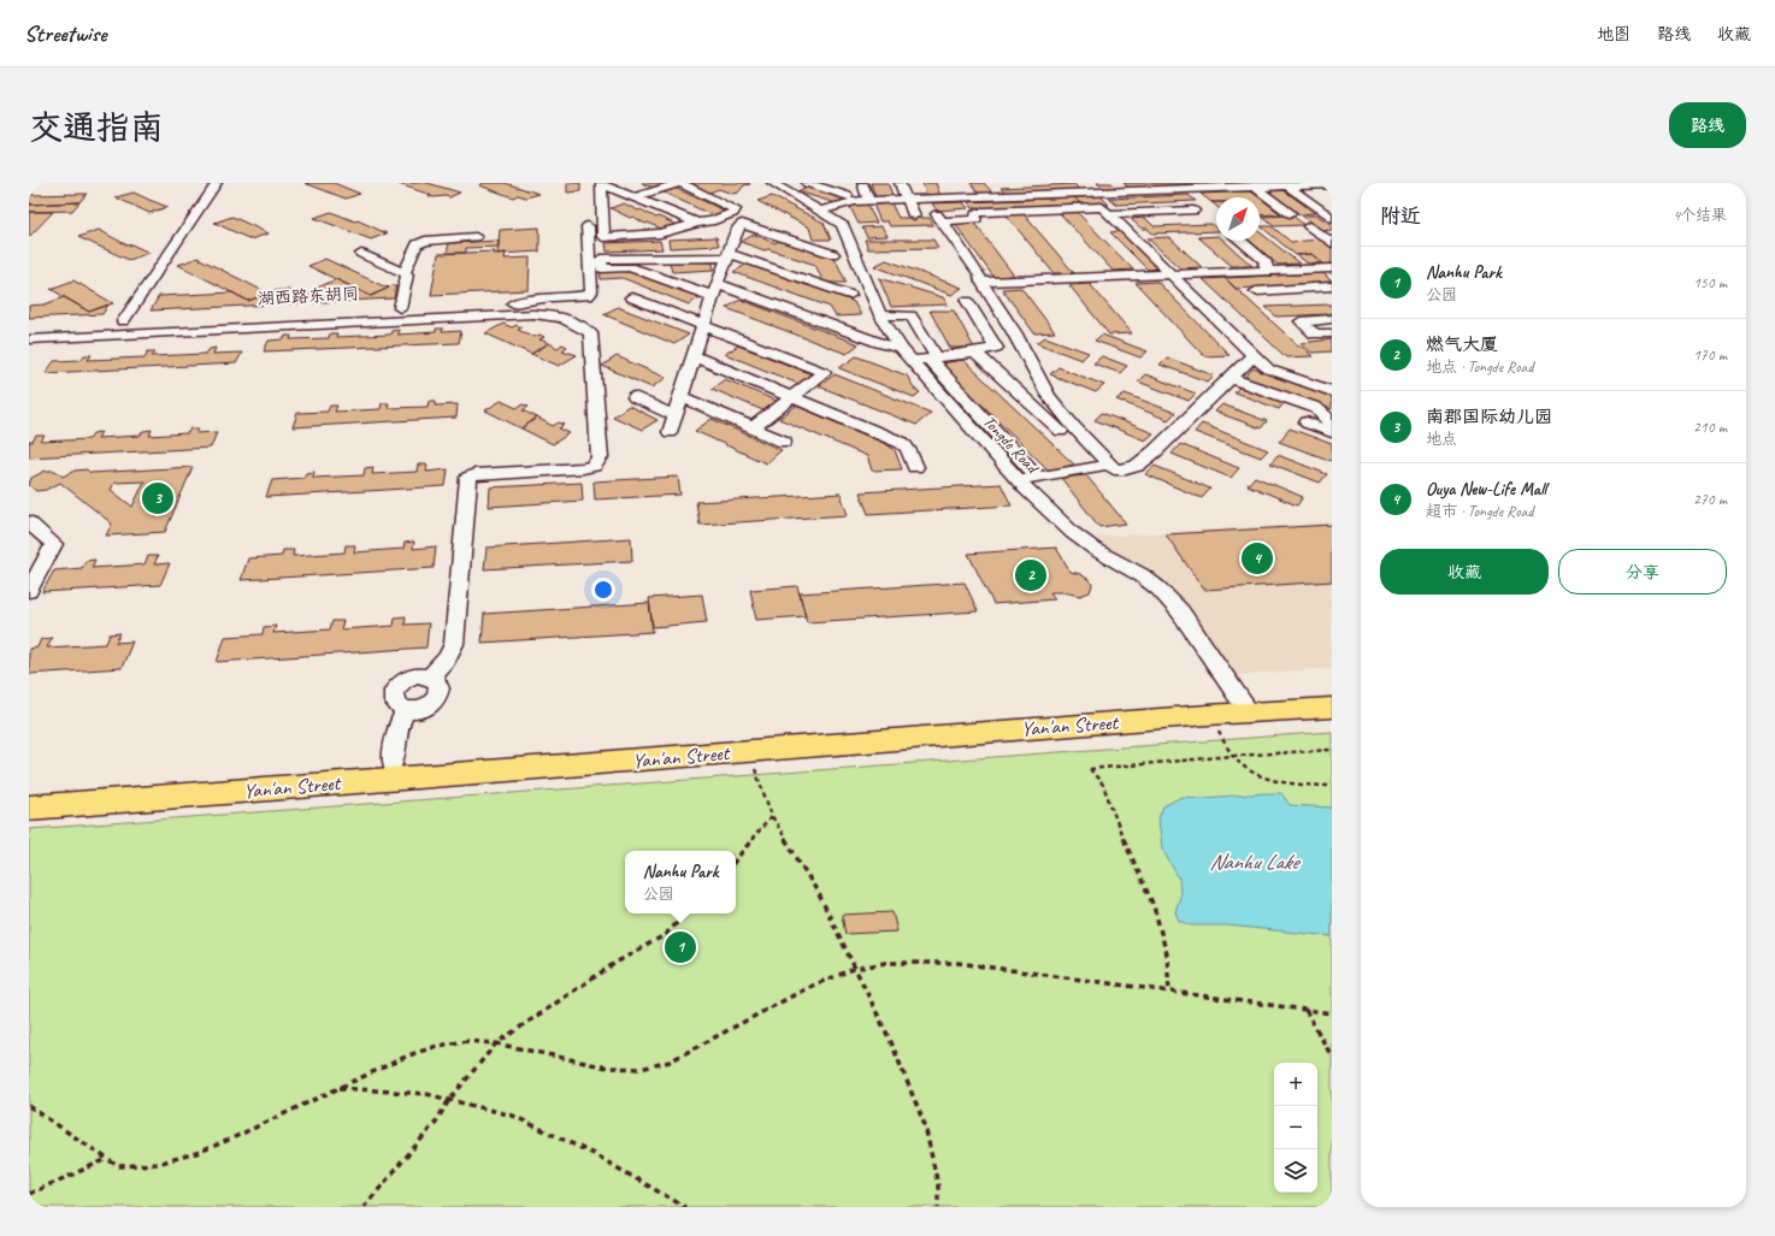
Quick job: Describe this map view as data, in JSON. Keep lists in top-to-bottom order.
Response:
{
  "streets": {
    "main road": ["Yan'an Street"],
    "street": ["湖西路东胡同", "Tongde Road"]
  },
  "crossings": [
    ["Tongde Road", "Yan'an Street"]
  ],
  "water": ["Nanhu Lake"],
  "north": "top right",
  "page": {
    "header": "Streetwise",
    "nav": ["地图", "路线", "收藏"],
    "buttons": [
      "路线",
      ["收藏", "分享"]
    ],
    "title": "交通指南",
    "heading": ["附近", "4个结果"],
    "list": [
      {
        "mark": "1",
        "name": "Nanhu Park",
        "note": "公园",
        "value": "150 m"
      },
      {
        "mark": "2",
        "name": "燃气大厦",
        "note": "地点 · Tongde Road",
        "value": "170 m"
      },
      {
        "mark": "3",
        "name": "南郡国际幼儿园",
        "note": "地点",
        "value": "210 m"
      },
      {
        "mark": "4",
        "name": "Ouya New-Life Mall",
        "note": "超市 · Tongde Road",
        "value": "270 m"
      }
    ],
    "pins": [
      "3",
      "4",
      "2",
      "1"
    ],
    "popup": ["Nanhu Park", "公园"],
    "map_buttons": ["+", "−"]
  }
}
